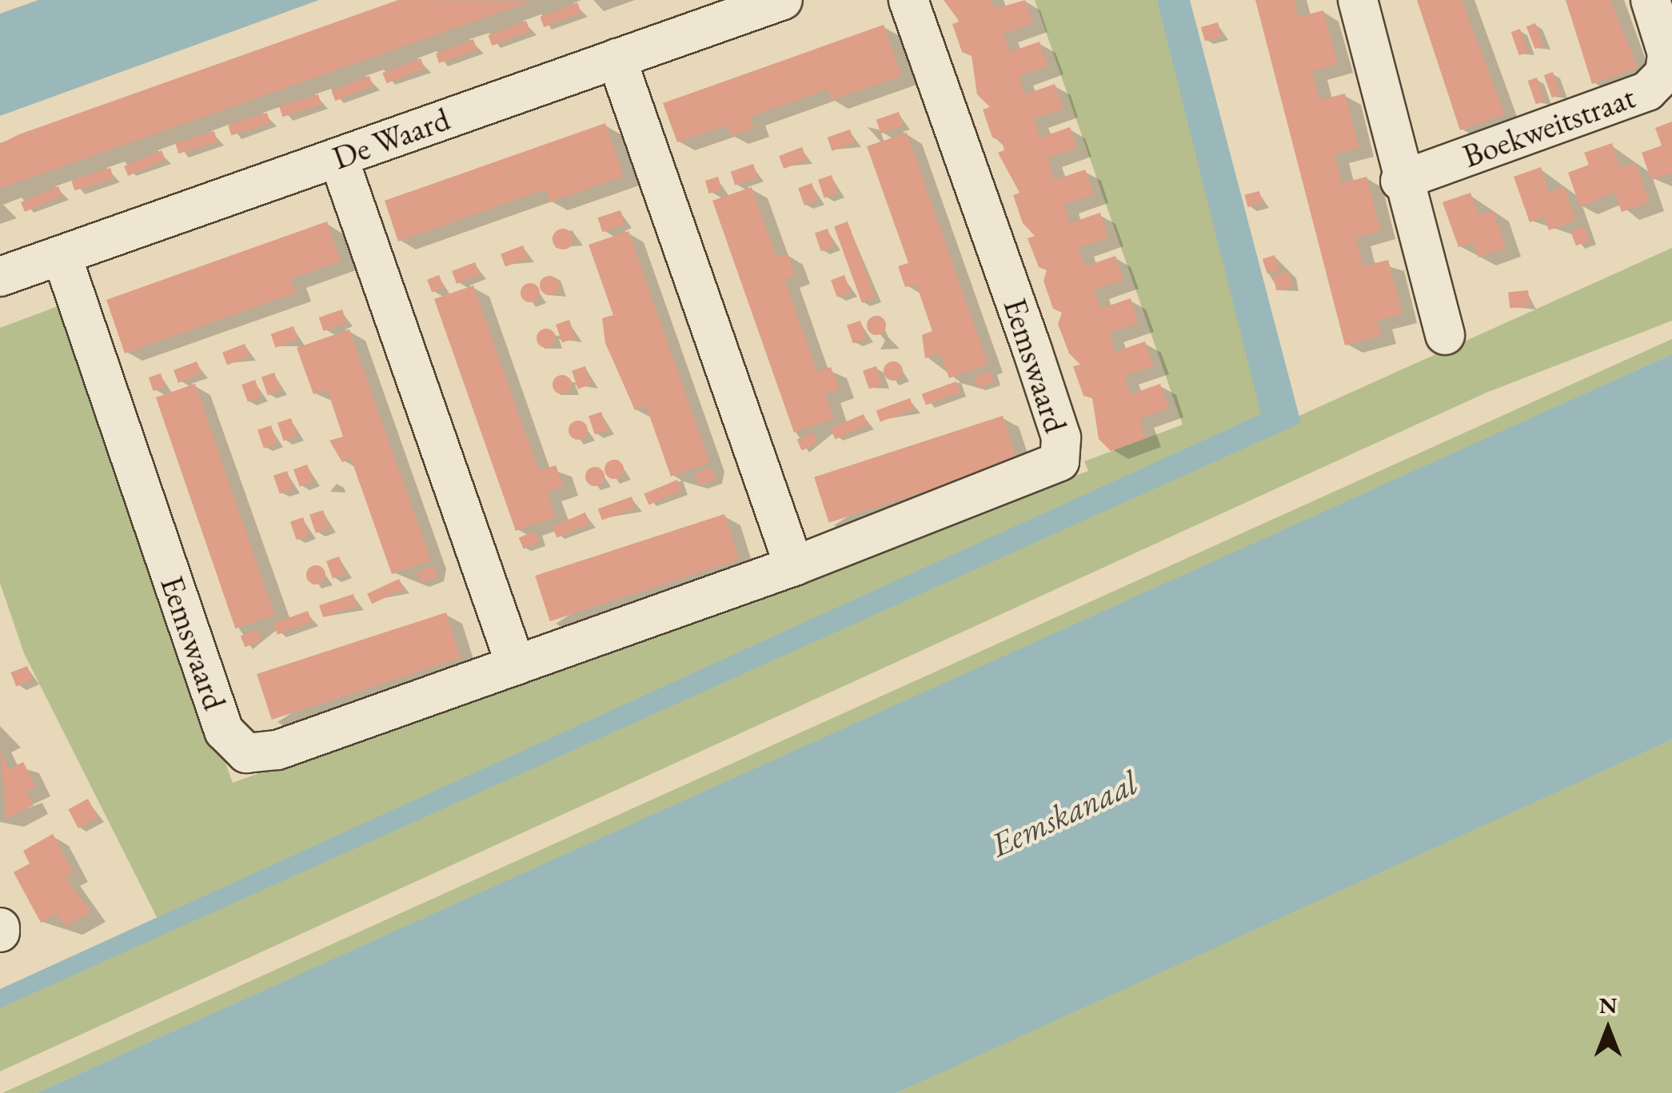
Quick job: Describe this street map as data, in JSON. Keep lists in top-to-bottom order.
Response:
{
  "streets": {
    "street": ["Boekweitstraat", "De Waard", "Eemswaard"]
  },
  "crossings": [
    ["De Waard", "Eemswaard"]
  ],
  "water": ["Eemskanaal"],
  "north": "top"
}
